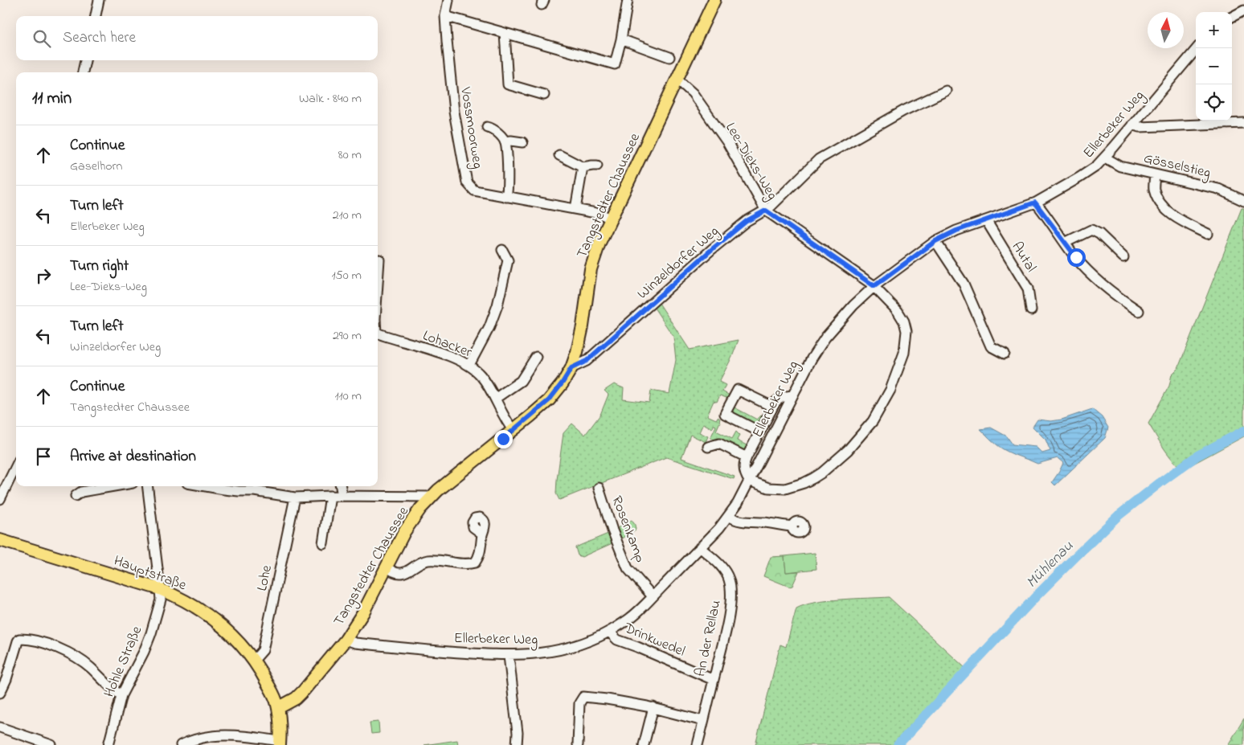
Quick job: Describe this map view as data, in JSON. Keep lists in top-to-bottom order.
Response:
{
  "streets": {
    "main road": ["Tangstedter Chaussee", "Hauptstraße"],
    "street": [
      "Ellerbeker Weg",
      "Vossmoorweg",
      "Lee-Dieks-Weg",
      "Gösselstieg",
      "Autal",
      "Winzeldorfer Weg",
      "Lohacker",
      "Rosenkamp",
      "Lohe",
      "An der Rellau",
      "Drinkwedel",
      "Hohle Straße"
    ]
  },
  "crossings": [
    ["Ellerbeker Weg", "Lee-Dieks-Weg"],
    ["Ellerbeker Weg", "Gösselstieg"],
    ["Ellerbeker Weg", "Tangstedter Chaussee"],
    ["Ellerbeker Weg", "Autal"],
    ["Ellerbeker Weg", "Rosenkamp"],
    ["Ellerbeker Weg", "An der Rellau"],
    ["Ellerbeker Weg", "Drinkwedel"],
    ["Vossmoorweg", "Tangstedter Chaussee"],
    ["Lee-Dieks-Weg", "Tangstedter Chaussee"],
    ["Lee-Dieks-Weg", "Winzeldorfer Weg"],
    ["Tangstedter Chaussee", "Winzeldorfer Weg"],
    ["Tangstedter Chaussee", "Lohacker"],
    ["Tangstedter Chaussee", "Hauptstraße"],
    ["Hauptstraße", "Lohe"],
    ["Hauptstraße", "Hohle Straße"],
    ["An der Rellau", "Drinkwedel"]
  ],
  "water": ["Mühlenau"],
  "north": "top",
  "page": {
    "map_buttons": ["+", "−"],
    "search": "Search here",
    "heading": ["11 min", "Walk · 840 m"],
    "list": [
      ["Continue", "Gaselhorn", "80 m"],
      ["Turn left", "Ellerbeker Weg", "210 m"],
      ["Turn right", "Lee-Dieks-Weg", "150 m"],
      ["Turn left", "Winzeldorfer Weg", "290 m"],
      ["Continue", "Tangstedter Chaussee", "110 m"],
      "Arrive at destination"
    ]
  }
}
